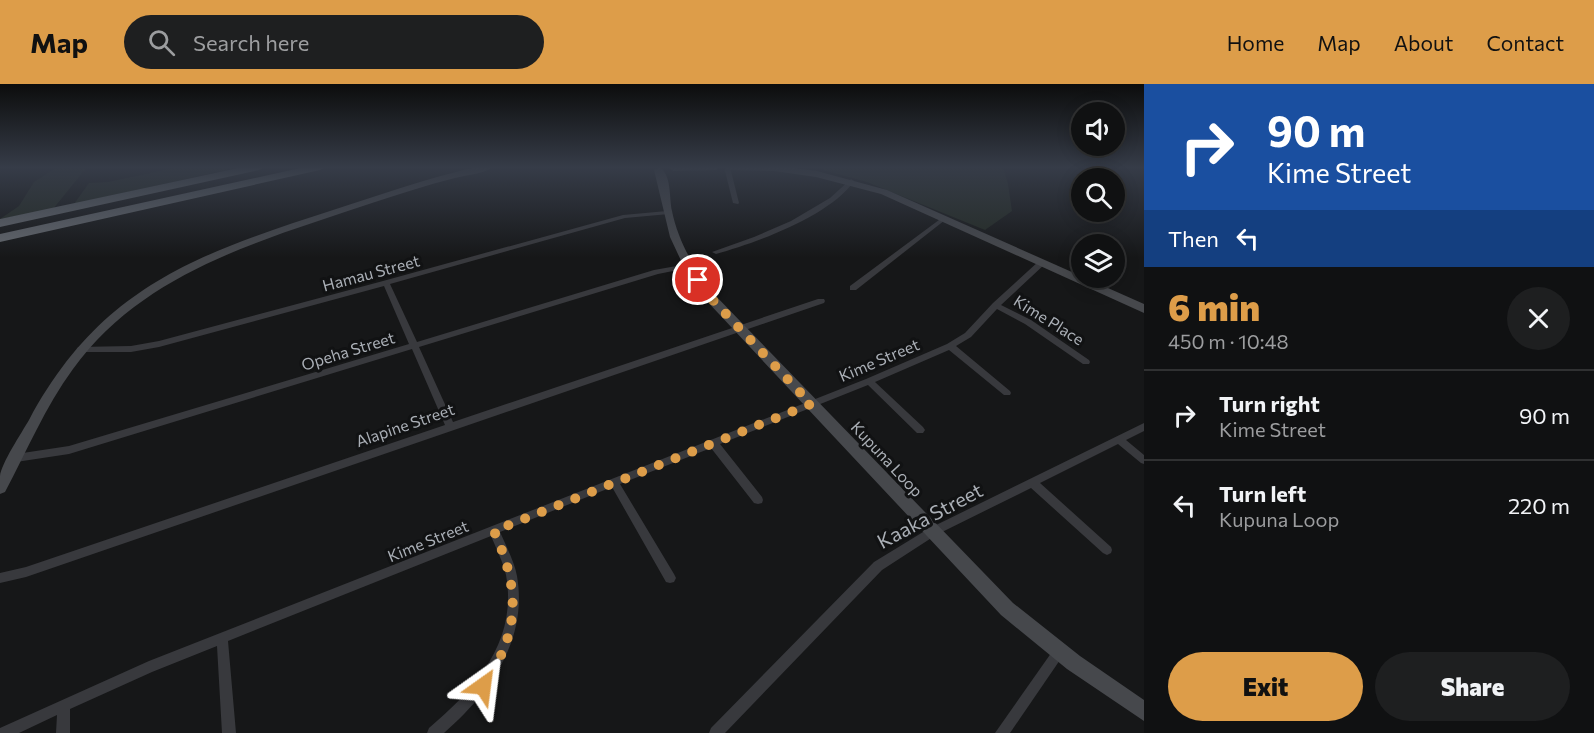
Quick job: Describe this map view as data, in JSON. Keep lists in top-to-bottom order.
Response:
{
  "streets": {
    "street": [
      "Hamau Street",
      "Kime Place",
      "Opeha Street",
      "Kime Street",
      "Alapine Street",
      "Kupuna Loop",
      "Kaaka Street"
    ]
  },
  "crossings": [
    ["Hamau Street", "Kupuna Loop"],
    ["Kime Place", "Kime Street"],
    ["Opeha Street", "Kupuna Loop"],
    ["Kime Street", "Kupuna Loop"],
    ["Alapine Street", "Kupuna Loop"],
    ["Kupuna Loop", "Kaaka Street"]
  ],
  "page": {
    "header": "Map",
    "search": "Search here",
    "nav": [
      "Home",
      "Map",
      "About",
      "Contact"
    ],
    "turn": ["90 m", "Kime Street"],
    "then": "Then",
    "heading": ["6 min", "450 m · 10:48"],
    "list": [
      {
        "name": "Turn right",
        "note": "Kime Street",
        "value": "90 m"
      },
      {
        "name": "Turn left",
        "note": "Kupuna Loop",
        "value": "220 m"
      }
    ],
    "buttons": ["Exit", "Share"]
  }
}
